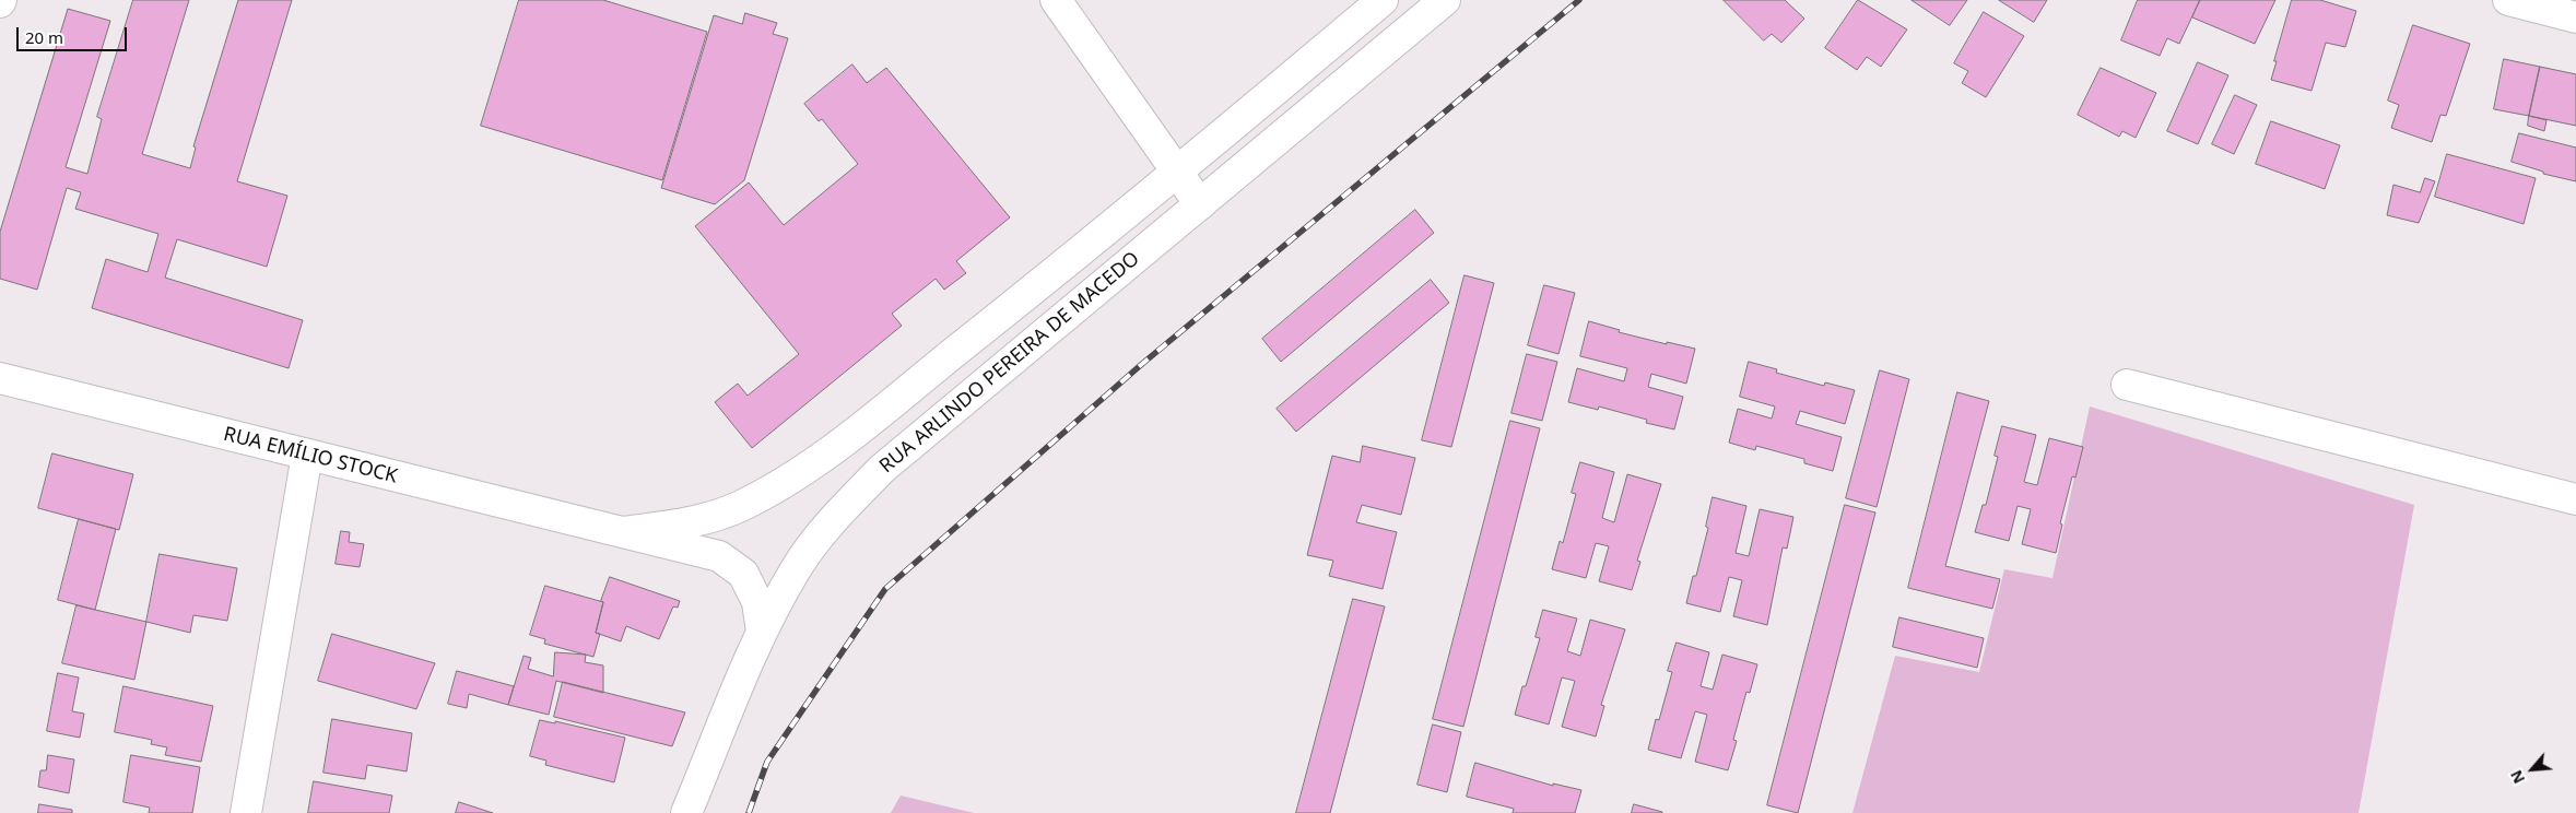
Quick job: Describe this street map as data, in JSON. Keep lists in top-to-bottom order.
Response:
{
  "streets": {
    "main road": ["RUA ARLINDO PEREIRA DE MACEDO", "RUA EMÍLIO STOCK"]
  },
  "crossings": [
    ["RUA ARLINDO PEREIRA DE MACEDO", "RUA EMÍLIO STOCK"]
  ],
  "scale_bar": "20 m",
  "north": "bottom left"
}
